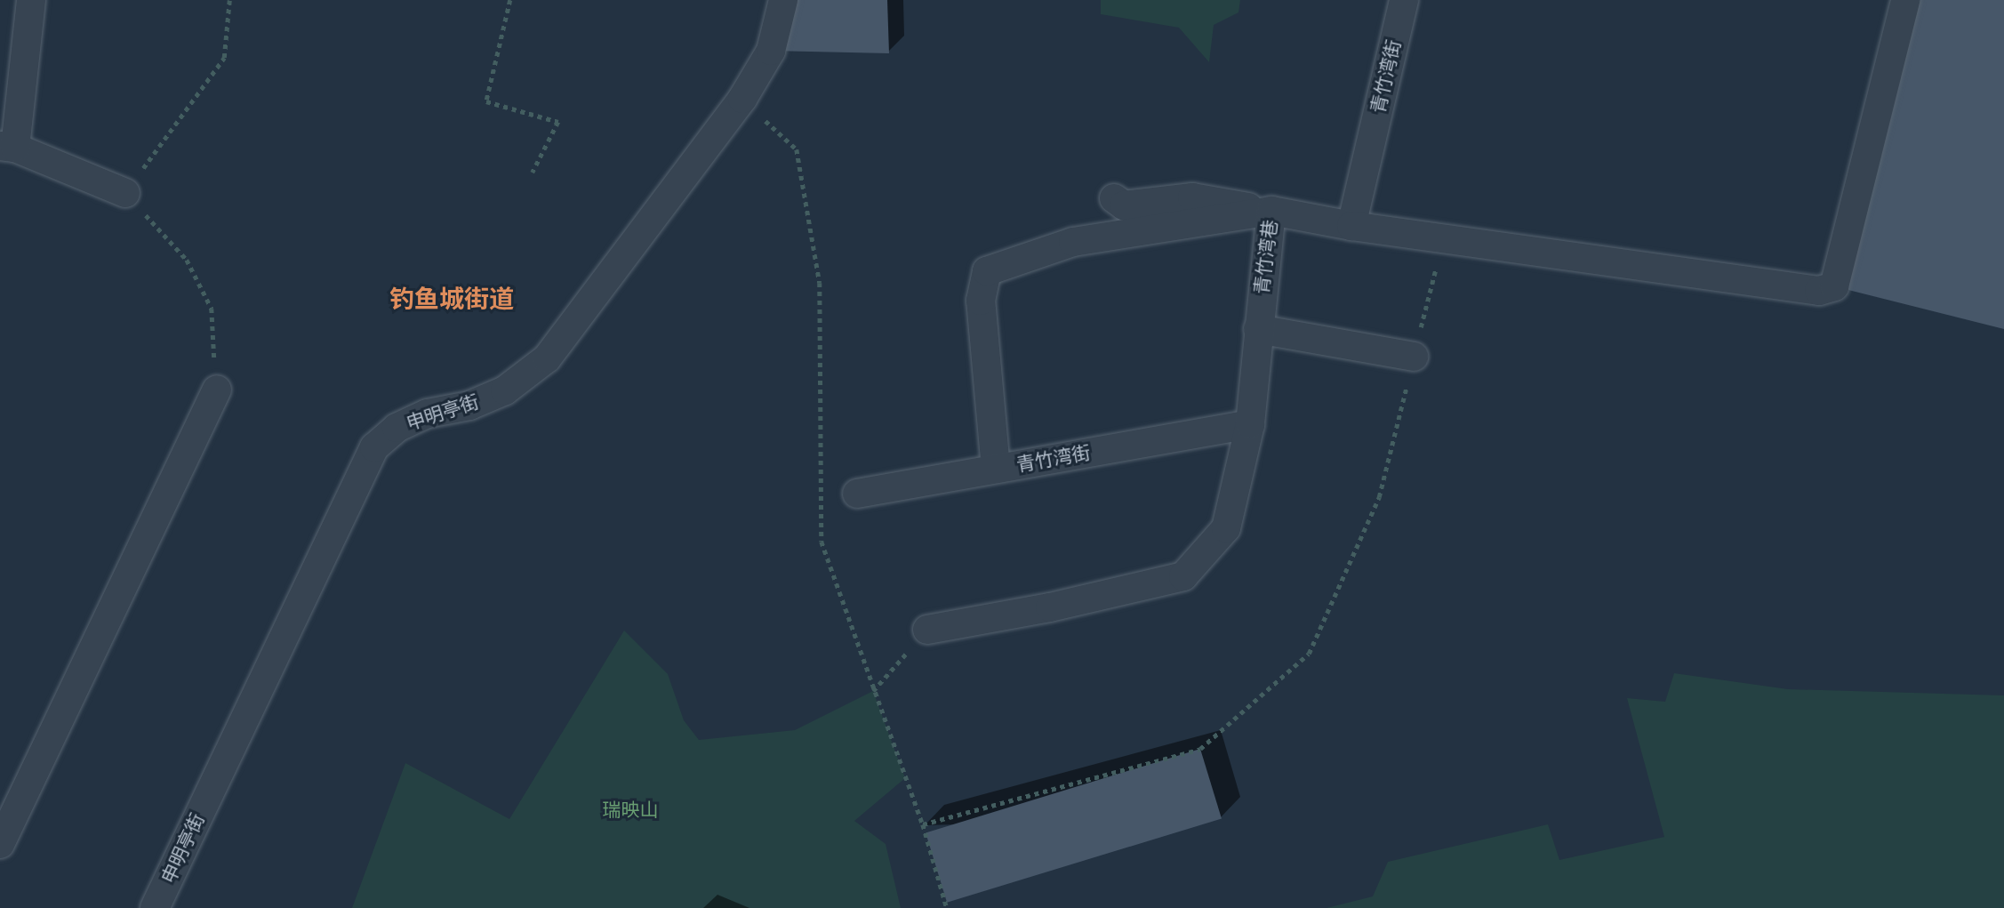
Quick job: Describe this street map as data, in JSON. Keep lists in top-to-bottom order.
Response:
{
  "streets": {
    "street": ["青竹湾街", "青竹湾巷", "申明亭街"]
  },
  "crossings": [
    ["青竹湾街", "青竹湾巷"]
  ],
  "districts": ["钓鱼城街道"],
  "parks": ["瑞映山"]
}
